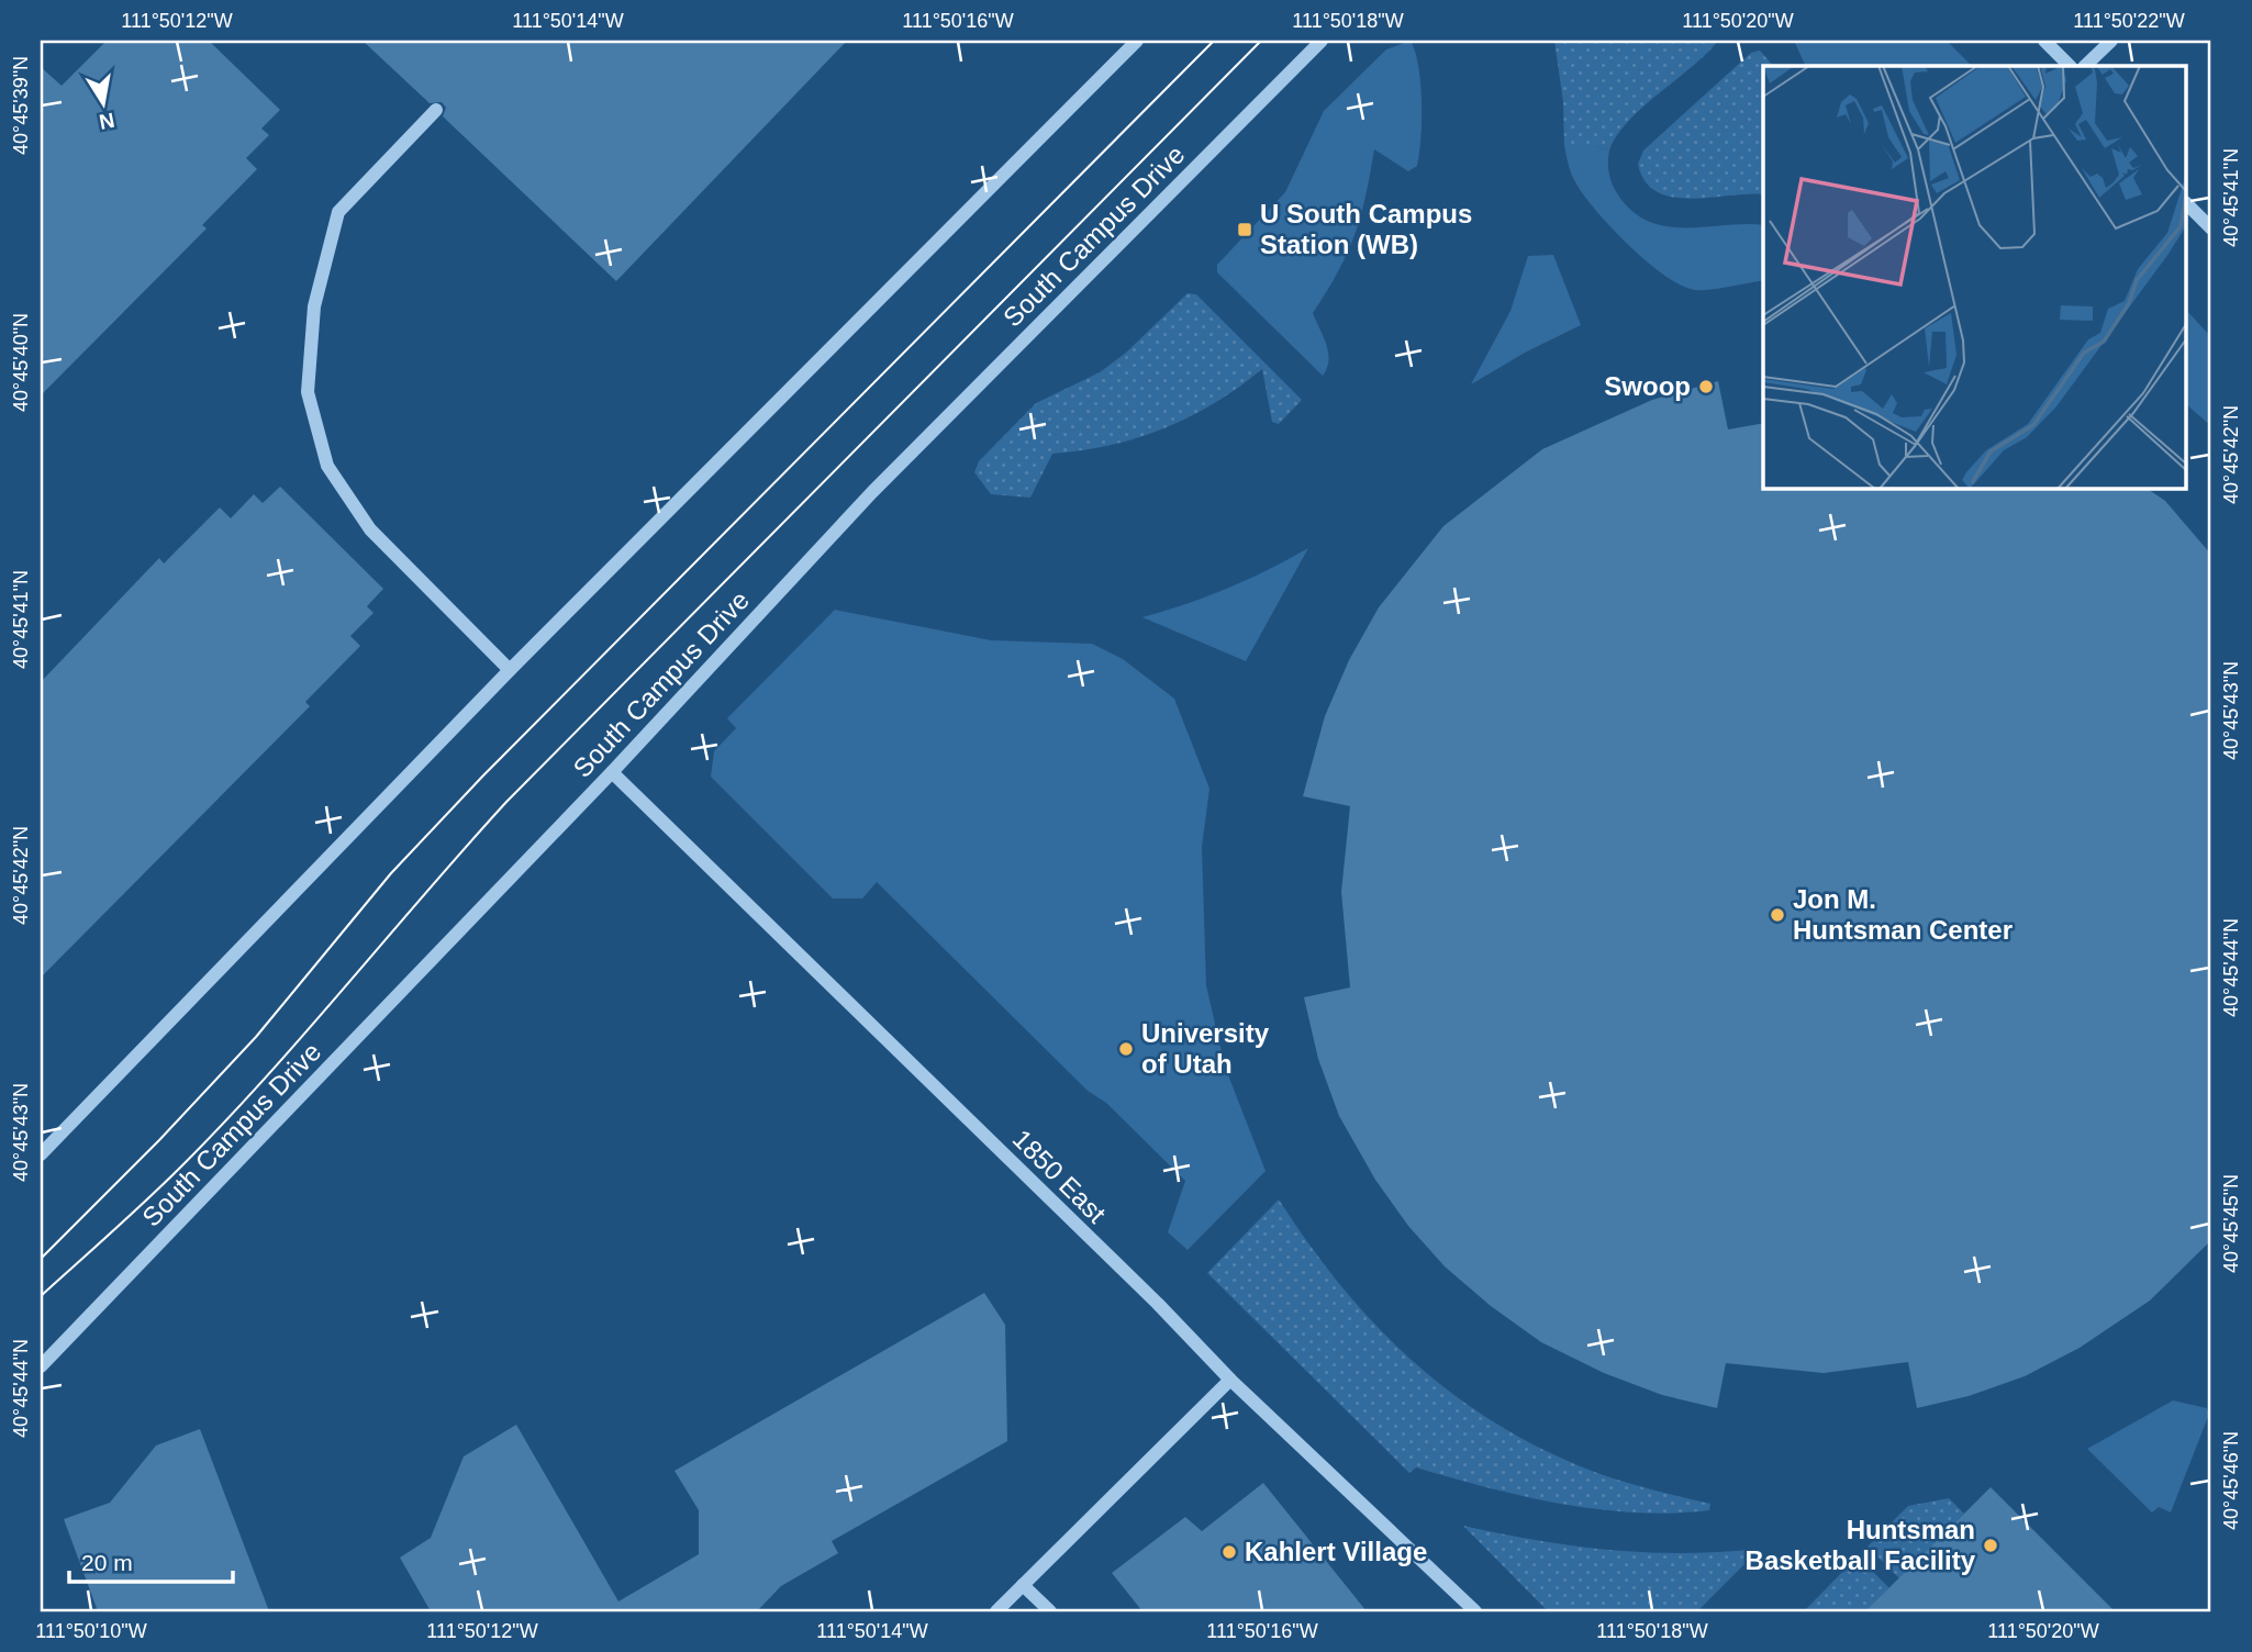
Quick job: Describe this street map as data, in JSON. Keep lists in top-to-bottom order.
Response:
{
  "streets": {
    "street": ["South Campus Drive", "1850 East"]
  },
  "crossings": [
    ["South Campus Drive", "1850 East"]
  ],
  "places": {
    "transit": ["U South Campus Station (WB)"],
    "other": [
      "Swoop",
      "Jon M. Huntsman Center",
      "University of Utah",
      "Huntsman Basketball Facility",
      "Kahlert Village"
    ]
  },
  "scale_bar": "20 m",
  "north": "bottom",
  "coordinates": [
    "111°50'12\"W",
    "111°50'14\"W",
    "111°50'16\"W",
    "111°50'18\"W",
    "111°50'20\"W",
    "111°50'22\"W",
    "40°45'39\"N",
    "40°45'41\"N",
    "40°45'40\"N",
    "40°45'42\"N",
    "40°45'43\"N",
    "40°45'44\"N",
    "40°45'45\"N",
    "40°45'46\"N",
    "111°50'10\"W"
  ]
}
